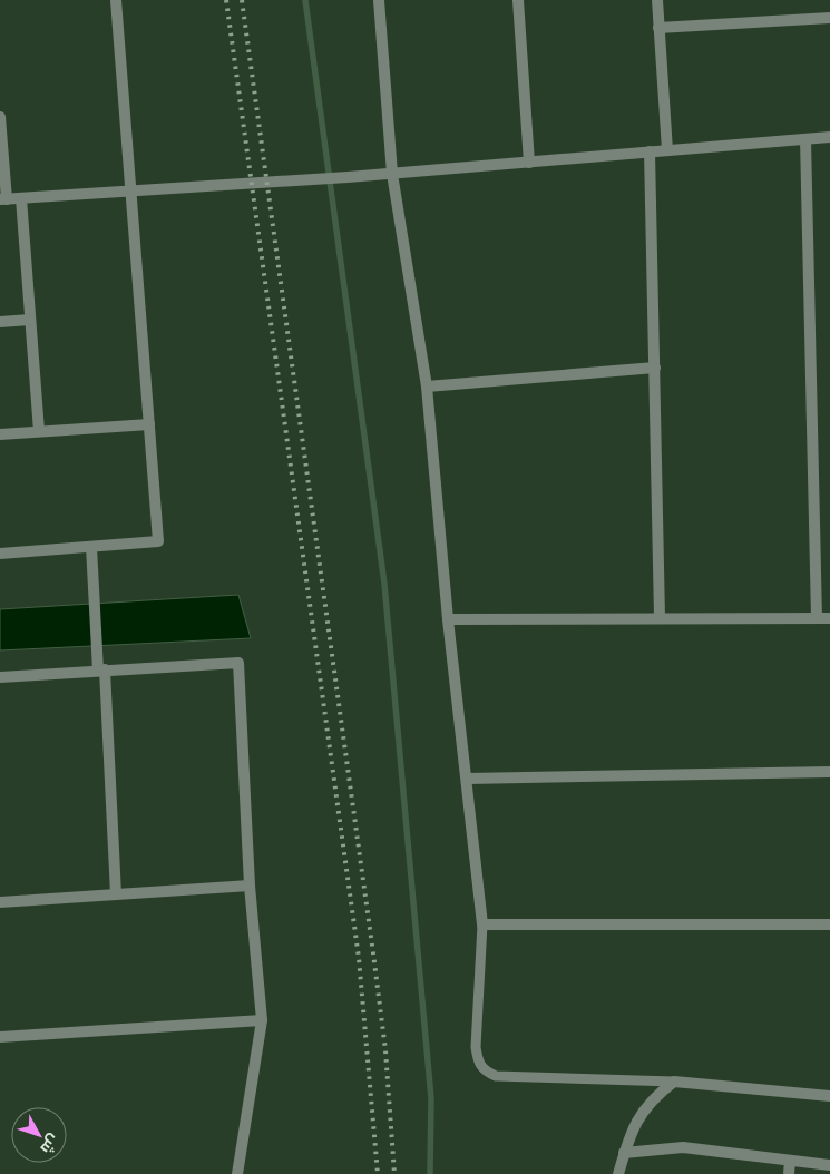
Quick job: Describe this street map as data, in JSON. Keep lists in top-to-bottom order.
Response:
{
  "north": "bottom right"
}
